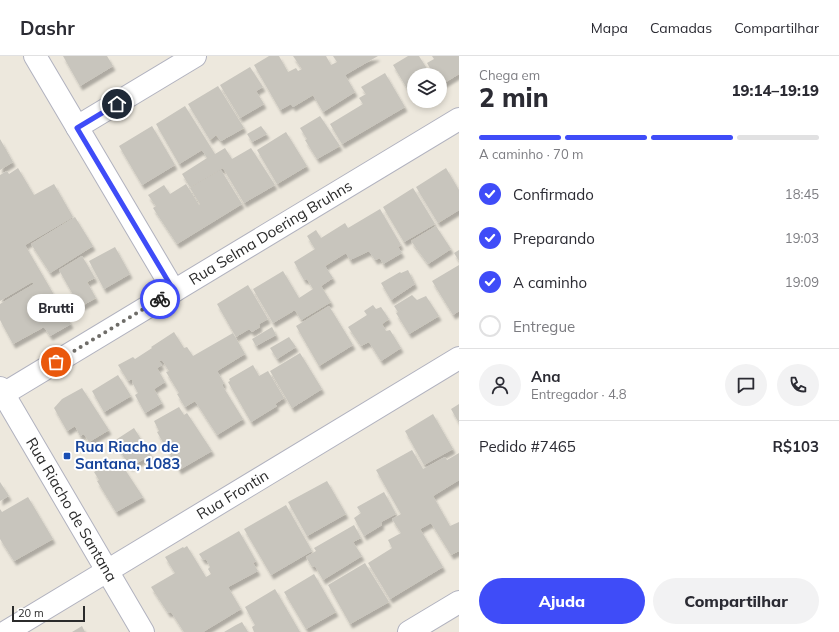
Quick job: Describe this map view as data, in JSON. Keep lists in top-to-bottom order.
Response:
{
  "streets": {
    "street": ["Rua Selma Doering Bruhns", "Rua Frontin", "Rua Riacho de Santana"]
  },
  "crossings": [
    ["Rua Selma Doering Bruhns", "Rua Riacho de Santana"],
    ["Rua Frontin", "Rua Riacho de Santana"]
  ],
  "places": {
    "other": ["Brutti"],
    "transit": ["Rua Riacho de Santana, 1083"]
  },
  "scale_bar": "20 m",
  "page": {
    "header": "Dashr",
    "nav": ["Mapa", "Camadas", "Compartilhar"],
    "heading": ["2 min", "Chega em", "19:14–19:19"],
    "panel": [
      "Ana",
      "Entregador · 4.8",
      "Pedido #7465",
      "R$103"
    ],
    "bar": "A caminho · 70 m",
    "list": [
      ["Confirmado", "18:45"],
      ["Preparando", "19:03"],
      ["A caminho", "19:09"],
      "Entregue"
    ],
    "bubble": "Brutti",
    "buttons": ["Ajuda", "Compartilhar"],
    "scale": "20 m"
  }
}
